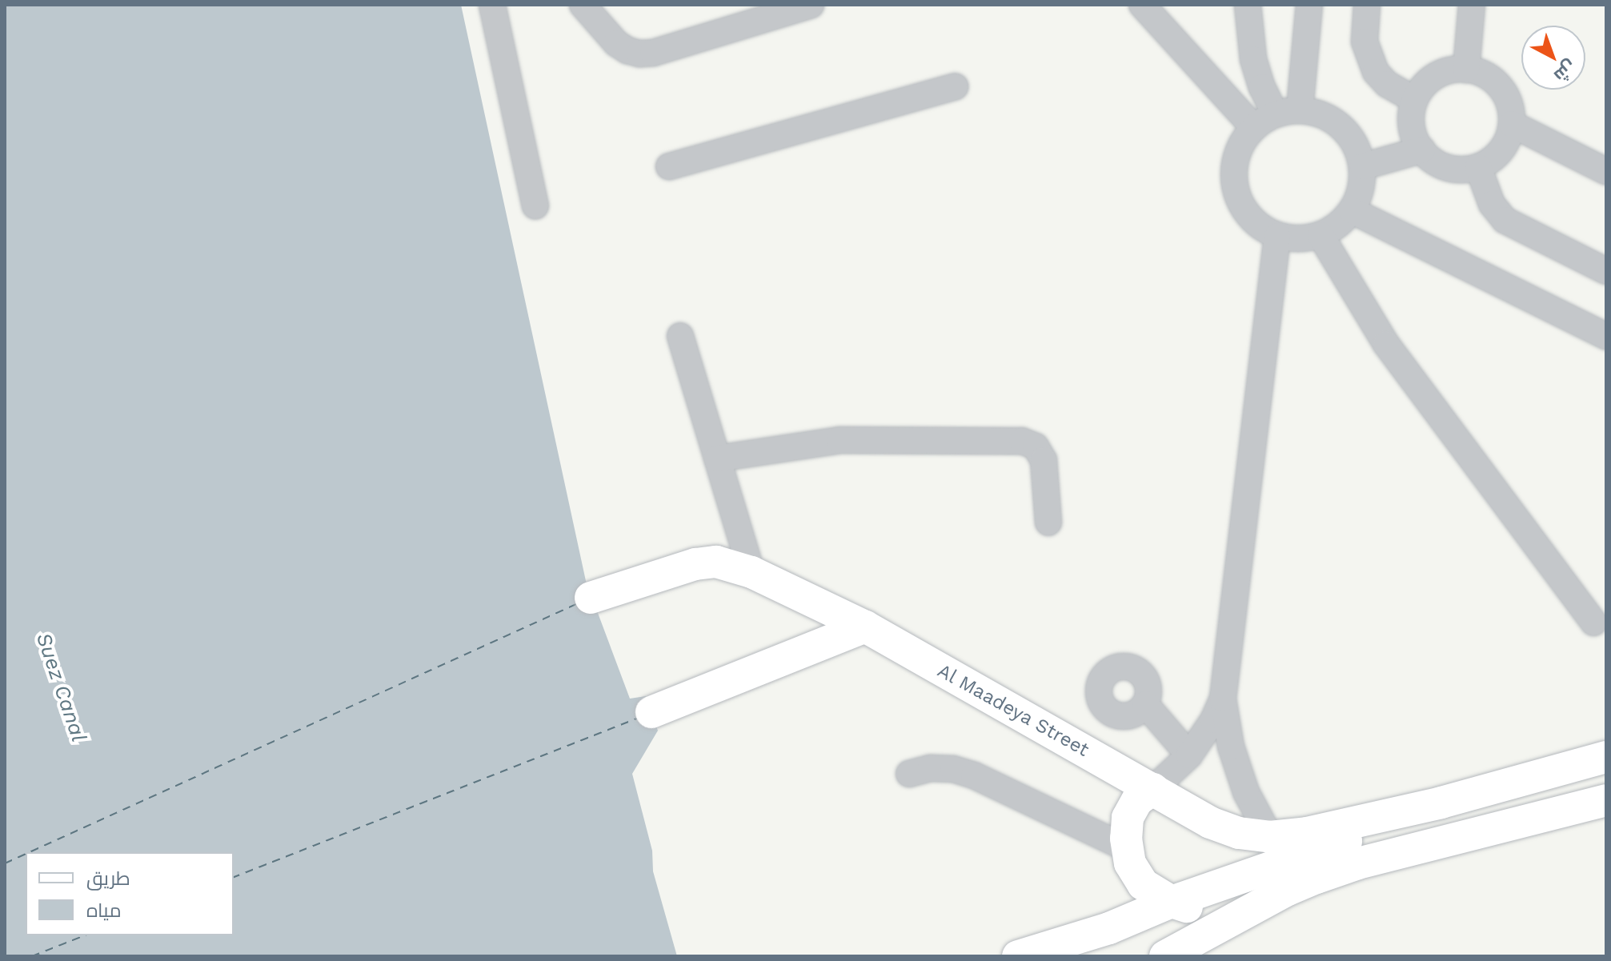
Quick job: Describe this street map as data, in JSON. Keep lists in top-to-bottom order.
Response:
{
  "streets": {
    "main road": ["Al Maadeya Street"]
  },
  "water": ["Suez Canal"],
  "legend": ["طريق", "مياه"],
  "north": "bottom right"
}
